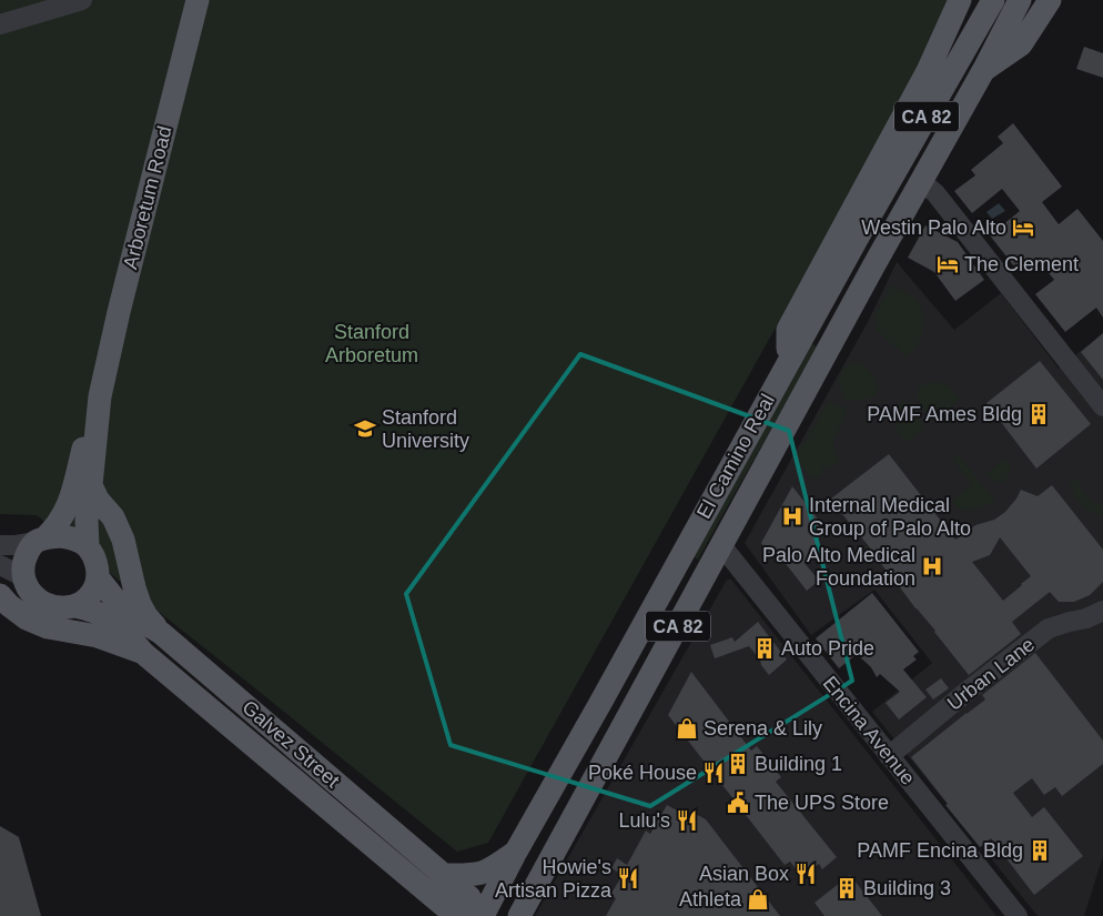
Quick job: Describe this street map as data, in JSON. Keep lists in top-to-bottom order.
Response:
{
  "streets": {
    "main road": [
      "CA 82",
      "Arboretum Road",
      "El Camino Real",
      "Galvez Street"
    ],
    "street": ["Urban Lane", "Encina Avenue"]
  },
  "crossings": [
    ["Arboretum Road", "Galvez Street"],
    ["El Camino Real", "Encina Avenue"],
    ["Urban Lane", "Encina Avenue"]
  ],
  "parks": ["Stanford Arboretum"],
  "places": {
    "hotel": ["Westin Palo Alto", "The Clement"],
    "building": [
      "PAMF Ames Bldg",
      "Auto Pride",
      "Building 1",
      "PAMF Encina Bldg",
      "Building 3"
    ],
    "school or university": ["Stanford University"],
    "hospital": ["Internal Medical Group of Palo Alto", "Palo Alto Medical Foundation"],
    "shop": ["Serena & Lily", "Athleta"],
    "restaurant": [
      "Poké House",
      "Lulu's",
      "Asian Box",
      "Howie's Artisan Pizza"
    ],
    "public building": ["The UPS Store"]
  }
}
